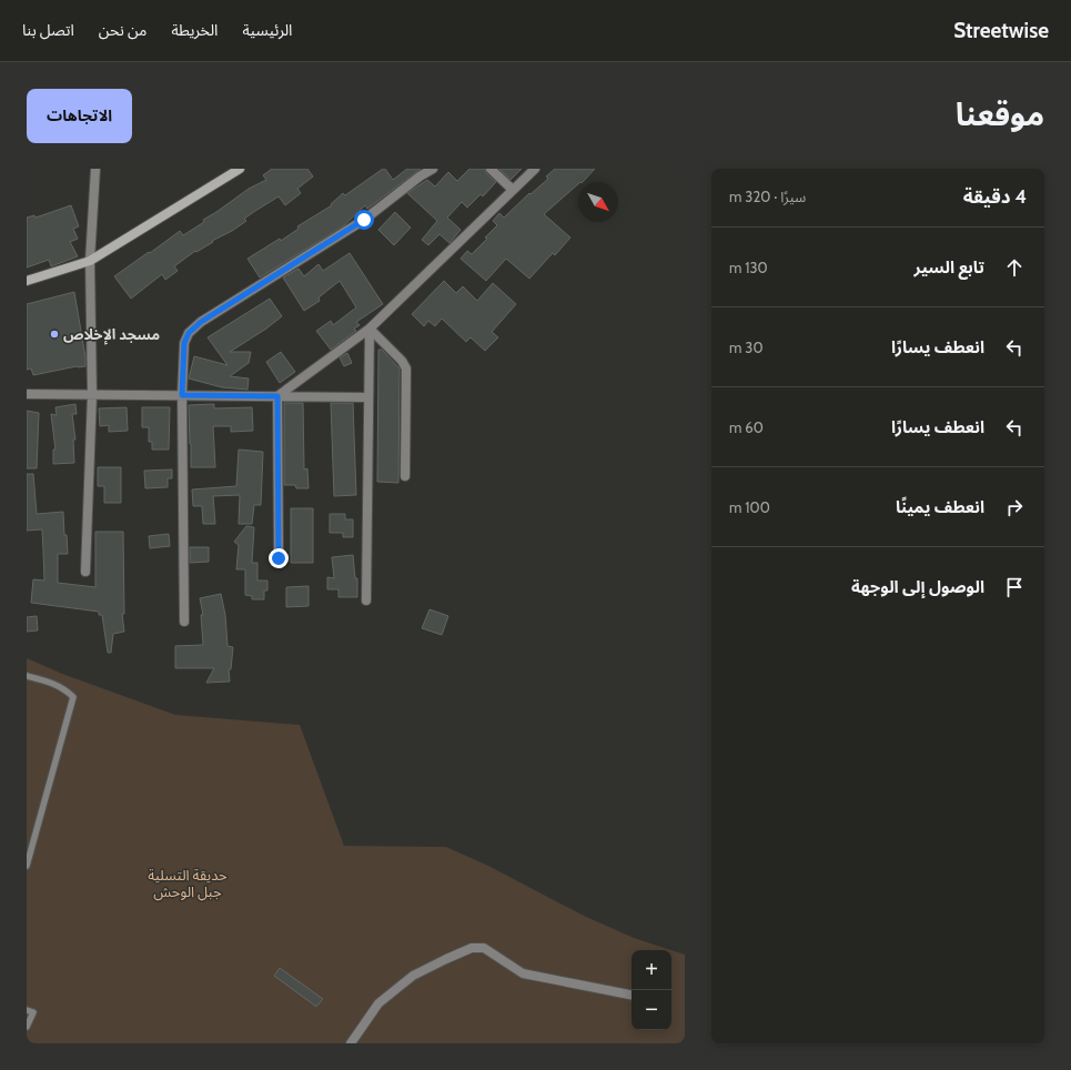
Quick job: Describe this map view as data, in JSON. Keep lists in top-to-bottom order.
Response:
{
  "parks": ["حديقة التسلية جبل الوحش"],
  "places": ["مسجد الإخلاص"],
  "north": "bottom right",
  "page": {
    "header": "Streetwise",
    "nav": [
      "الرئيسية",
      "الخريطة",
      "من نحن",
      "اتصل بنا"
    ],
    "title": "موقعنا",
    "buttons": "الاتجاهات",
    "heading": ["4 دقيقة", "سيرًا · 320 m"],
    "list": [
      ["تابع السير", "130 m"],
      ["انعطف يسارًا", "30 m"],
      ["انعطف يسارًا", "60 m"],
      ["انعطف يمينًا", "100 m"],
      "الوصول إلى الوجهة"
    ],
    "map_buttons": ["+", "−"]
  }
}
